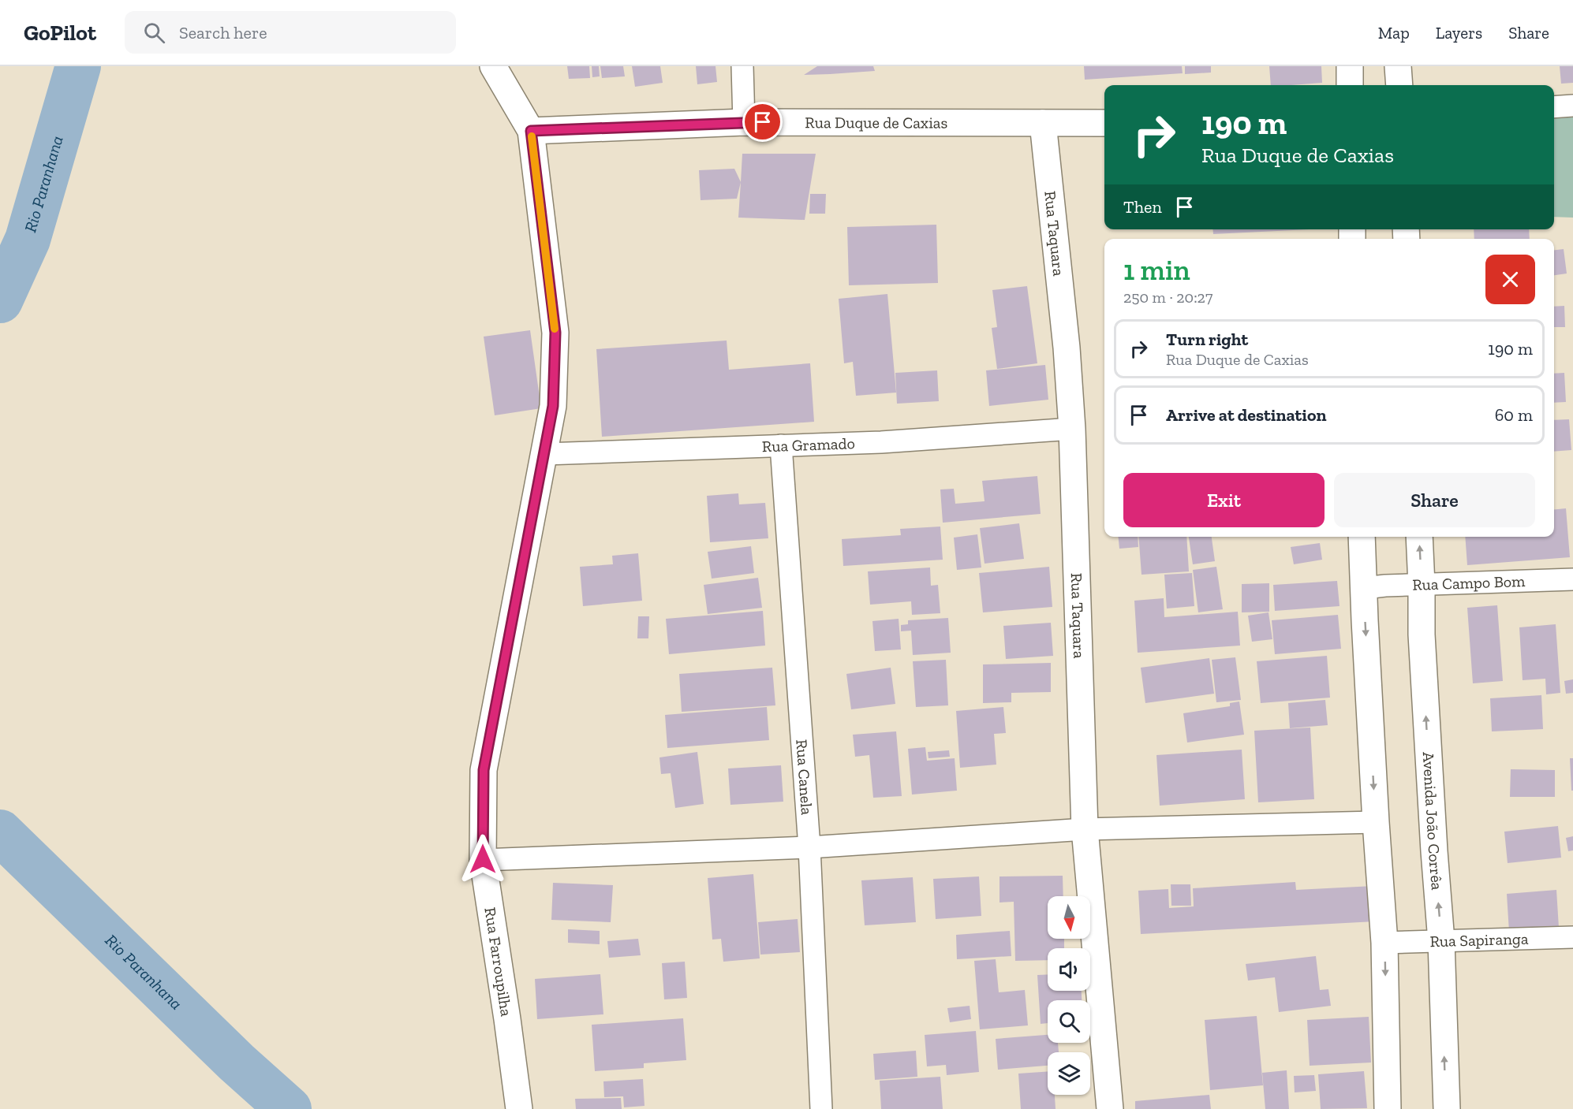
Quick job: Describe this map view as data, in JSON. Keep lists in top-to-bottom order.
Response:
{
  "streets": {
    "street": [
      "Rua Duque de Caxias",
      "Rua Taquara",
      "Rua Gramado",
      "Rua Campo Bom",
      "Rua Canela",
      "Avenida João Corrêa",
      "Rua Sapiranga",
      "Rua Farroupilha"
    ]
  },
  "crossings": [
    ["Rua Duque de Caxias", "Rua Taquara"],
    ["Rua Duque de Caxias", "Rua Farroupilha"],
    ["Rua Taquara", "Rua Gramado"],
    ["Rua Gramado", "Rua Canela"],
    ["Rua Gramado", "Rua Farroupilha"],
    ["Rua Campo Bom", "Avenida João Corrêa"],
    ["Avenida João Corrêa", "Rua Sapiranga"]
  ],
  "water": ["Rio Paranhana"],
  "north": "bottom",
  "page": {
    "header": "GoPilot",
    "search": "Search here",
    "nav": ["Map", "Layers", "Share"],
    "turn": ["190 m", "Rua Duque de Caxias"],
    "then": "Then",
    "heading": ["1 min", "250 m · 20:27"],
    "list": [
      {
        "name": "Turn right",
        "note": "Rua Duque de Caxias",
        "value": "190 m"
      },
      {
        "name": "Arrive at destination",
        "value": "60 m"
      }
    ],
    "buttons": ["Exit", "Share"]
  }
}
